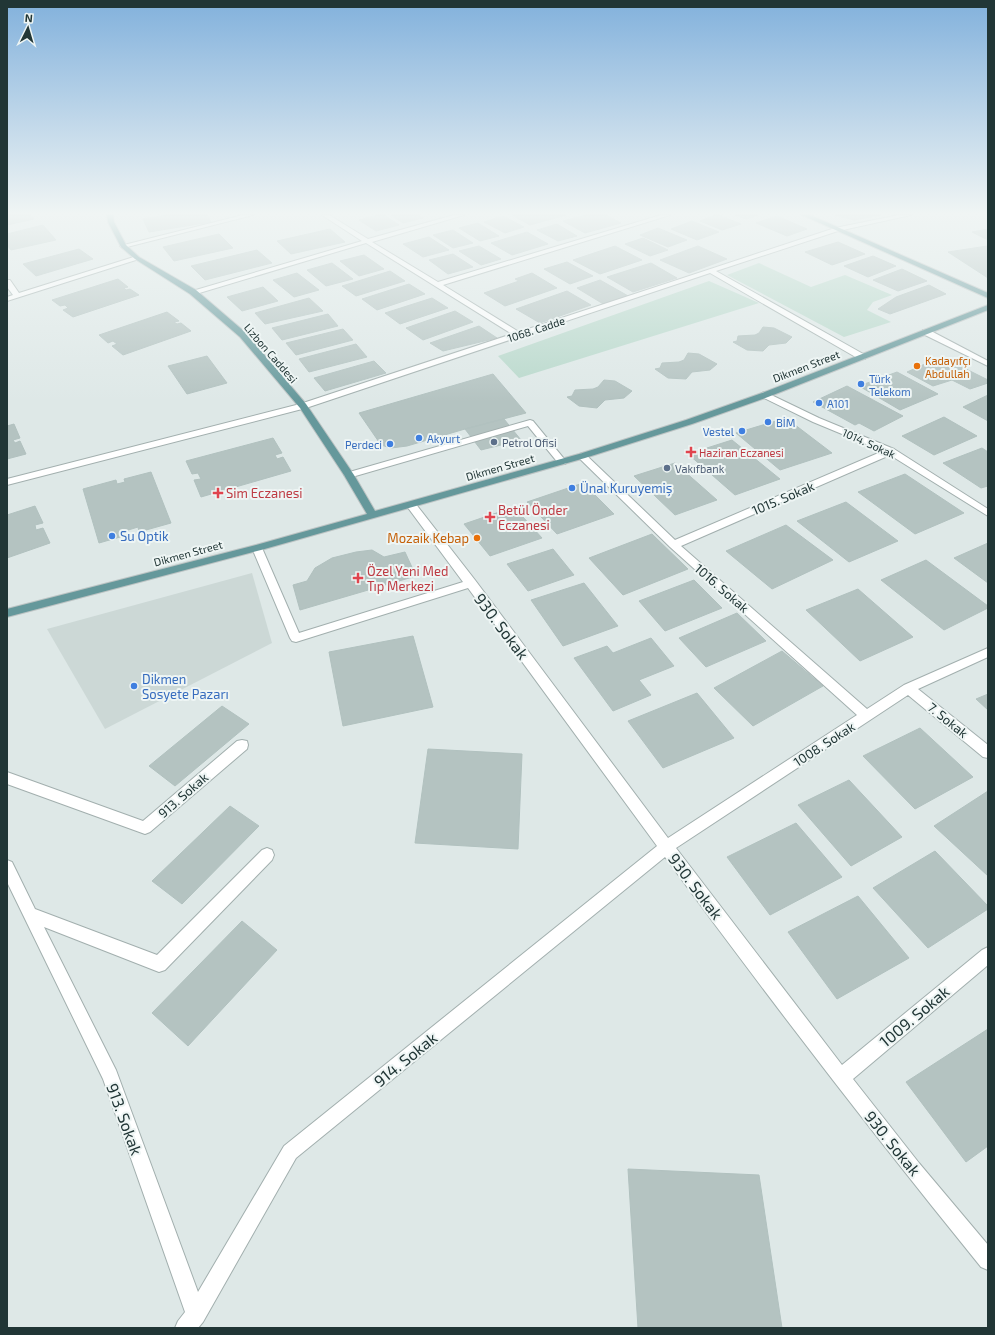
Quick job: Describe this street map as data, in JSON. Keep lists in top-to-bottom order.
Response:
{
  "streets": {
    "main road": ["Lizbon Caddesi", "Dikmen Street"],
    "street": [
      "1068. Cadde",
      "1014. Sokak",
      "1015. Sokak",
      "1016. Sokak",
      "930. Sokak",
      "7. Sokak",
      "1008. Sokak",
      "913. Sokak",
      "1009. Sokak",
      "914. Sokak"
    ]
  },
  "crossings": [
    ["1068. Cadde", "Lizbon Caddesi"],
    ["Lizbon Caddesi", "Dikmen Street"],
    ["Dikmen Street", "1014. Sokak"],
    ["Dikmen Street", "1016. Sokak"],
    ["Dikmen Street", "930. Sokak"],
    ["1014. Sokak", "1015. Sokak"],
    ["1015. Sokak", "1016. Sokak"],
    ["1016. Sokak", "1008. Sokak"],
    ["930. Sokak", "1008. Sokak"],
    ["930. Sokak", "1009. Sokak"],
    ["930. Sokak", "914. Sokak"],
    ["7. Sokak", "1008. Sokak"],
    ["1008. Sokak", "914. Sokak"],
    ["913. Sokak", "914. Sokak"]
  ],
  "places": {
    "other": [
      "Kadayıfçı Abdullah",
      "Türk Telekom",
      "A101",
      "BİM",
      "Vestel",
      "Akyurt",
      "Petrol Ofisi",
      "Perdeci",
      "Vakıfbank",
      "Ünal Kuruyemiş",
      "Su Optik",
      "Mozaik Kebap",
      "Dikmen Sosyete Pazarı"
    ],
    "health": [
      "Haziran Eczanesi",
      "Sim Eczanesi",
      "Betül Önder Eczanesi",
      "Özel Yeni Med Tıp Merkezi"
    ]
  },
  "north": "top"
}
